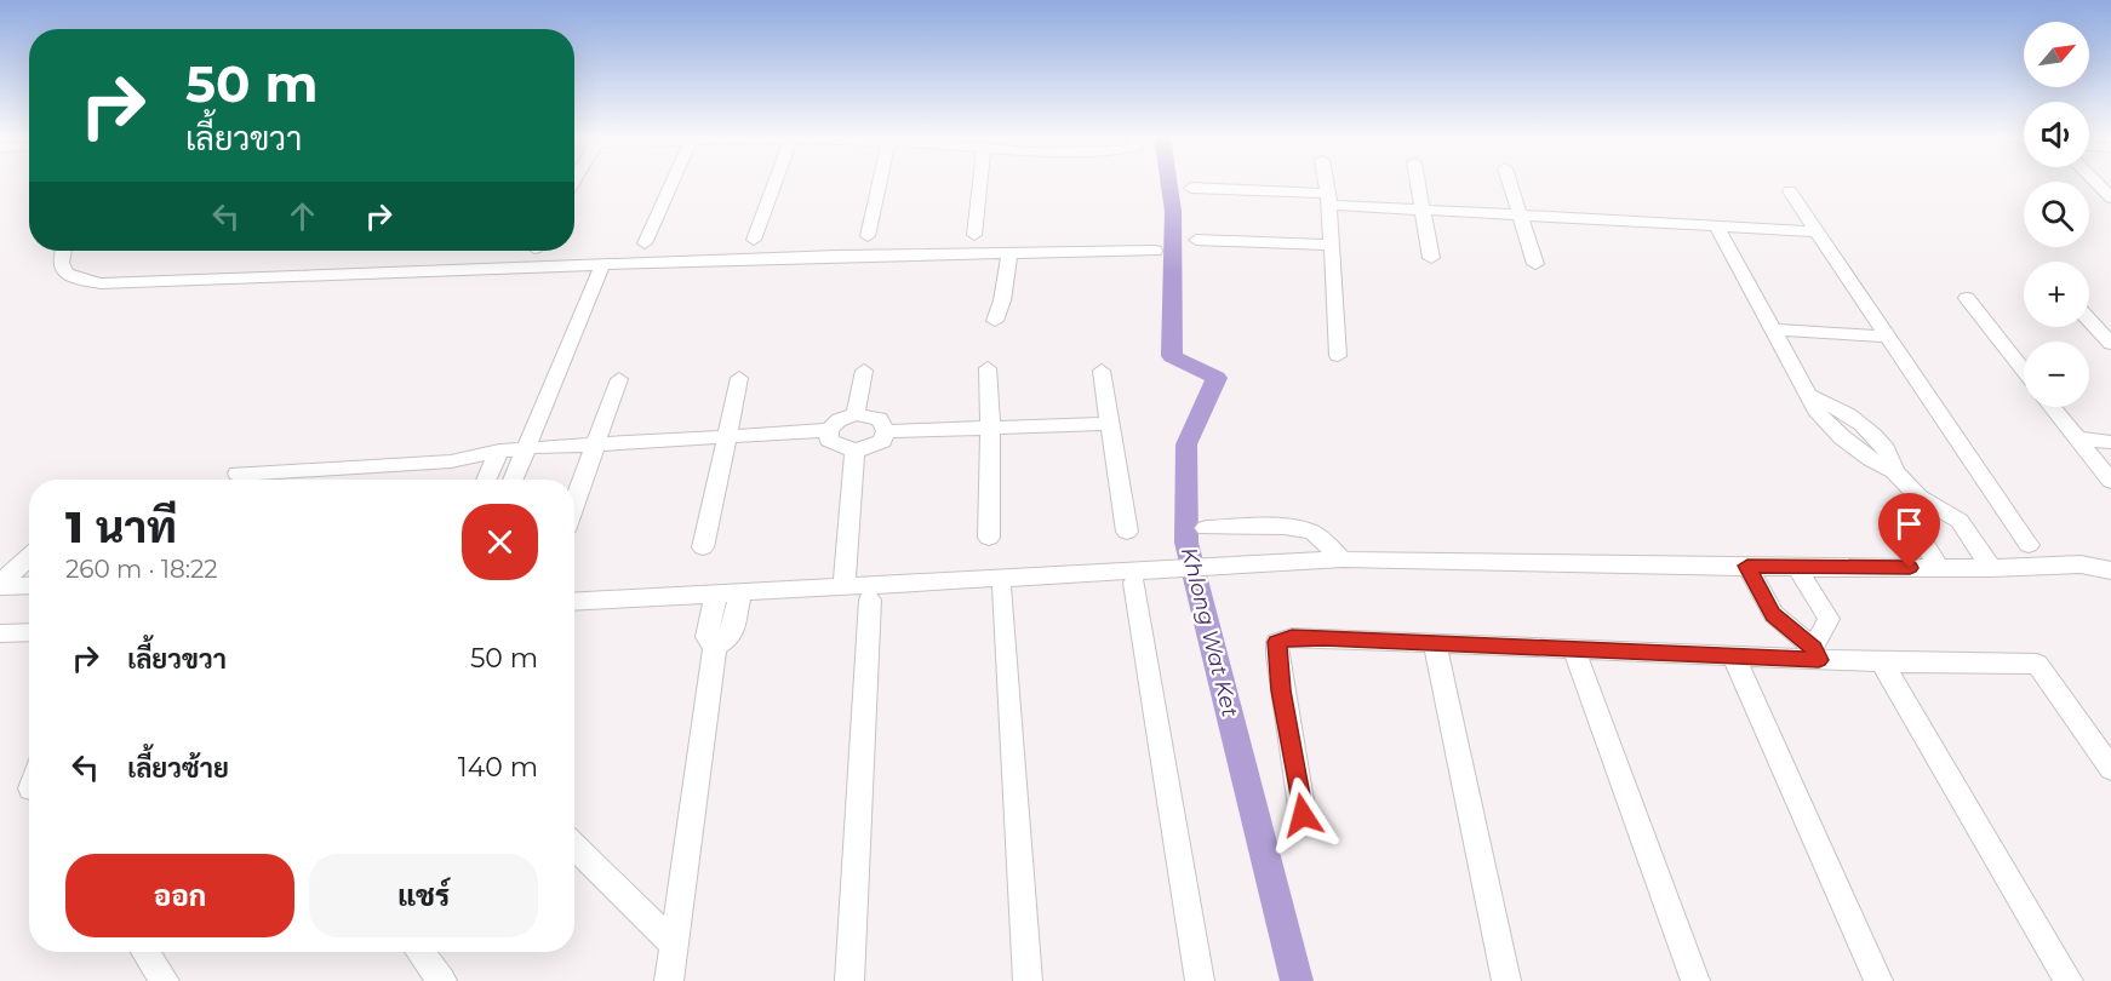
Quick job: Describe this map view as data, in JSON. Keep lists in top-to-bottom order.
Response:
{
  "water": ["Khlong Wat Ket"],
  "north": "top right",
  "page": {
    "map_buttons": ["+", "−"],
    "turn": ["50 m", "เลี้ยวขวา"],
    "heading": ["1 นาที", "260 m · 18:22"],
    "list": [
      {
        "name": "เลี้ยวขวา",
        "value": "50 m"
      },
      {
        "name": "เลี้ยวซ้าย",
        "value": "140 m"
      }
    ],
    "buttons": ["ออก", "แชร์"]
  }
}
